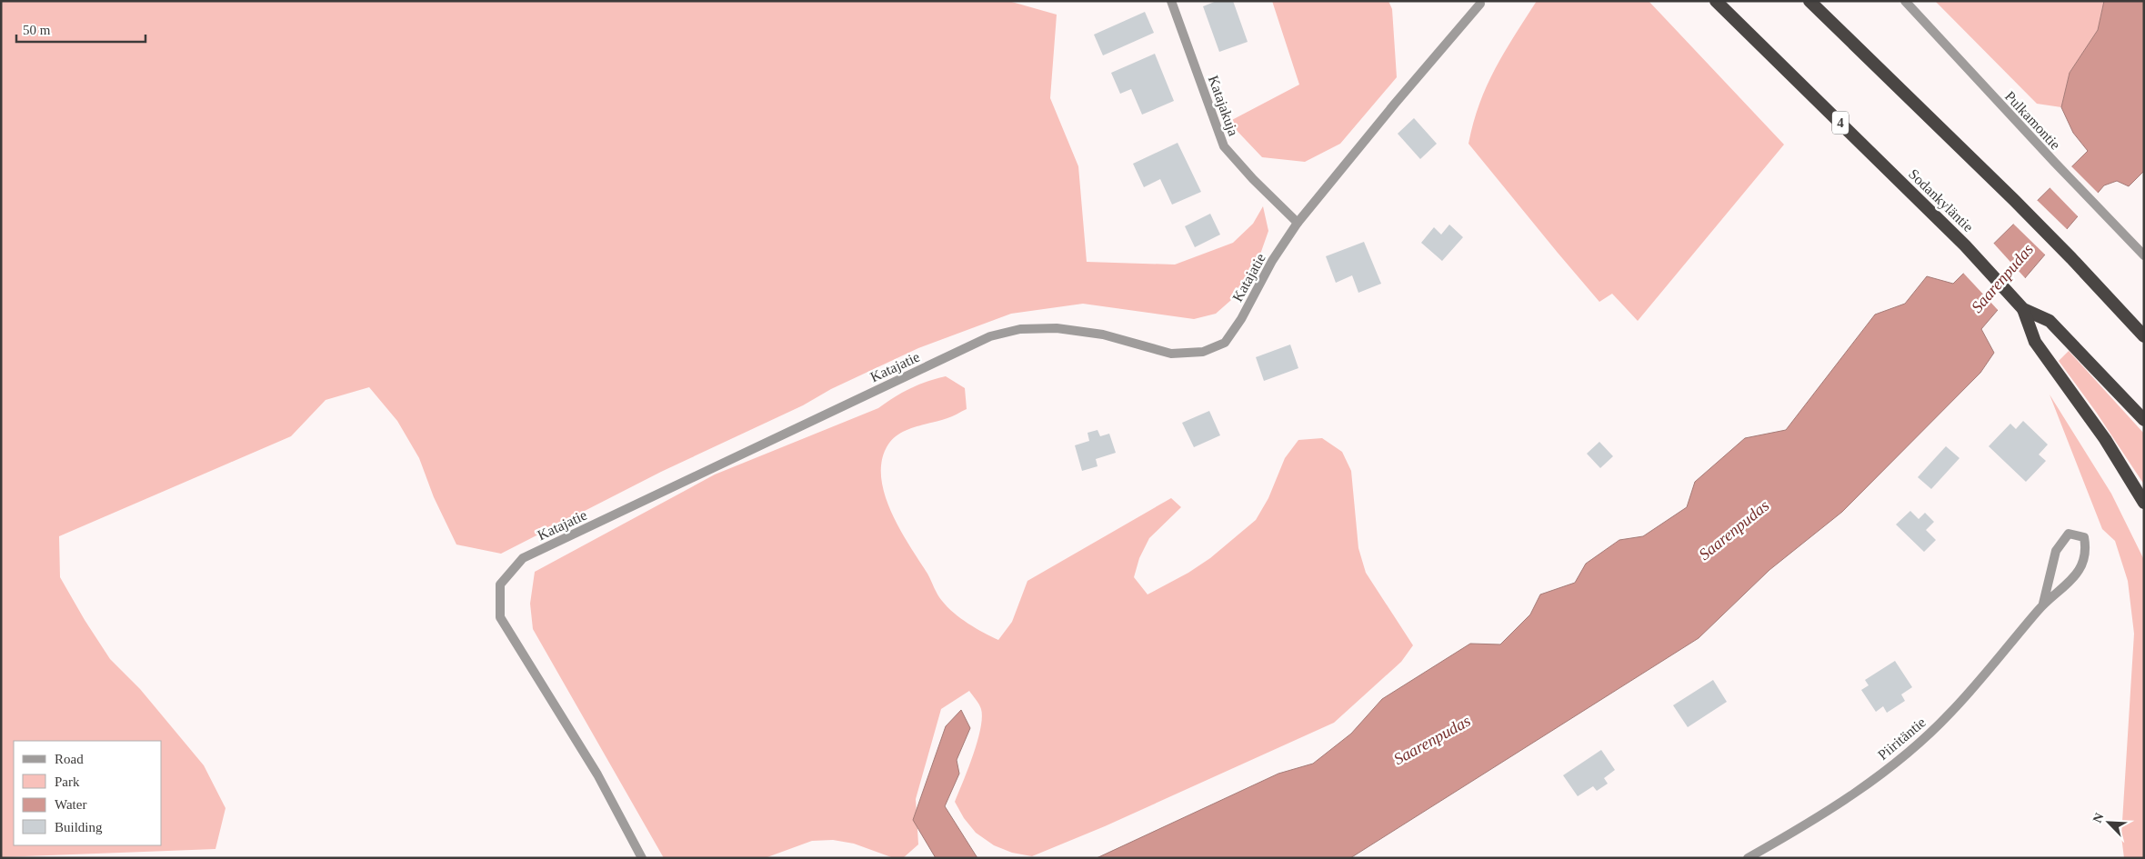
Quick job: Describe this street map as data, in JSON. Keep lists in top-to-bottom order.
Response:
{
  "streets": {
    "highway": ["4", "Sodankyläntie"],
    "street": [
      "Katajakuja",
      "Pulkamontie",
      "Katajatie",
      "Piiritäntie"
    ]
  },
  "crossings": [
    ["Katajakuja", "Katajatie"]
  ],
  "water": ["Saarenpudas"],
  "legend": [
    "Road",
    "Park",
    "Water",
    "Building"
  ],
  "scale_bar": "50 m",
  "north": "top left"
}
